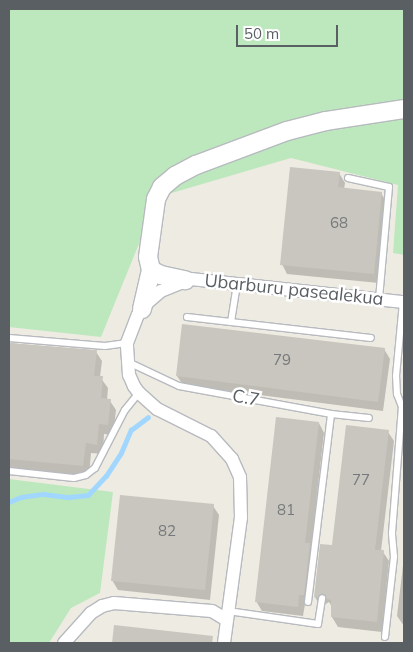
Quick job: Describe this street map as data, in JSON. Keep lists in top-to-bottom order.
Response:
{
  "streets": {
    "main road": ["Ubarburu pasealekua"],
    "lane": ["C.7"]
  },
  "crossings": [
    ["Ubarburu pasealekua", "C.7"]
  ],
  "house_numbers": [
    "68",
    "79",
    "77",
    "81",
    "82"
  ],
  "scale_bar": "50 m"
}
